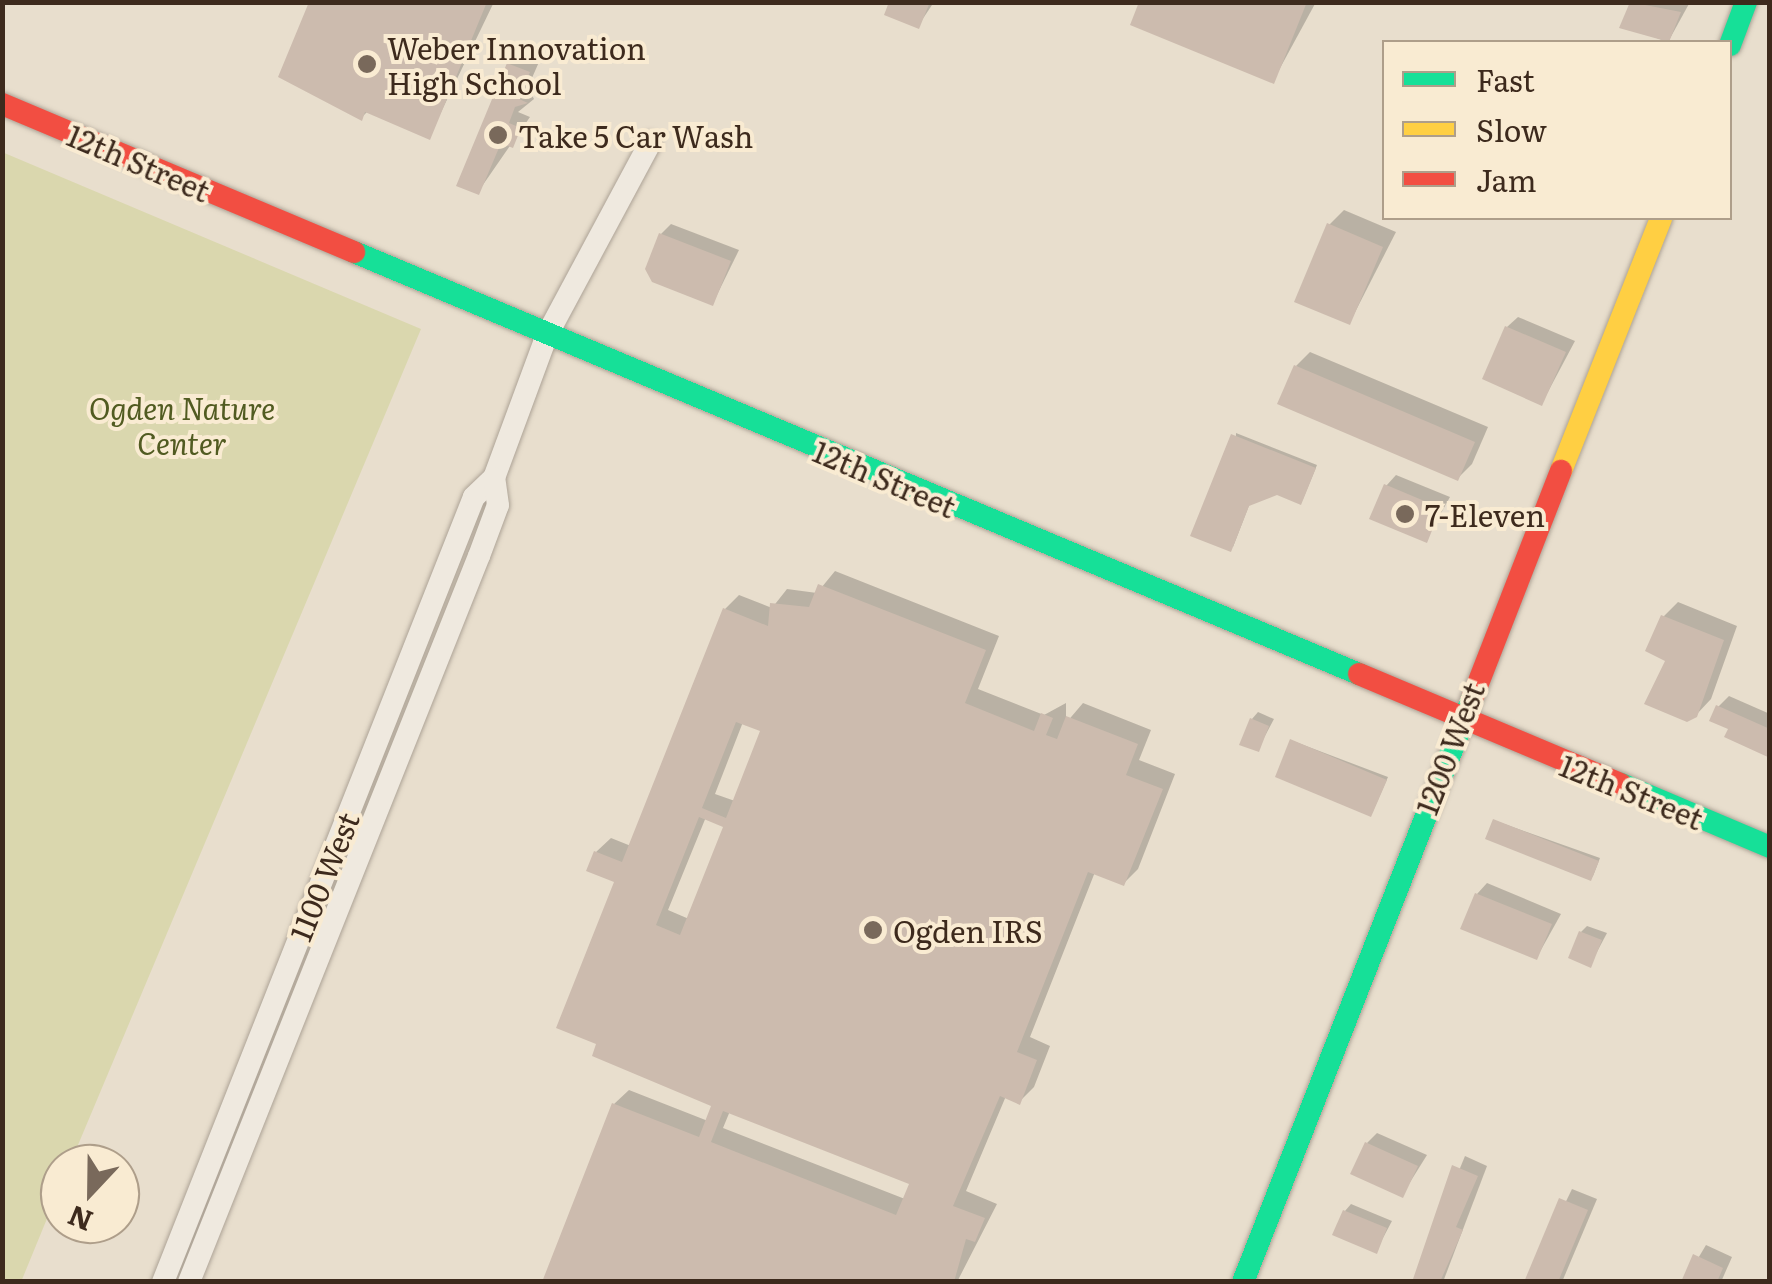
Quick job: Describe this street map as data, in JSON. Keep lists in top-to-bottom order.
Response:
{
  "streets": {
    "main road": ["12th Street", "1200 West"],
    "street": ["1100 West"]
  },
  "crossings": [
    ["12th Street", "1200 West"],
    ["12th Street", "1100 West"]
  ],
  "parks": ["Ogden Nature Center"],
  "places": [
    "Weber Innovation High School",
    "Take 5 Car Wash",
    "7-Eleven",
    "Ogden IRS"
  ],
  "legend": ["Fast", "Slow", "Jam"],
  "north": "bottom"
}
